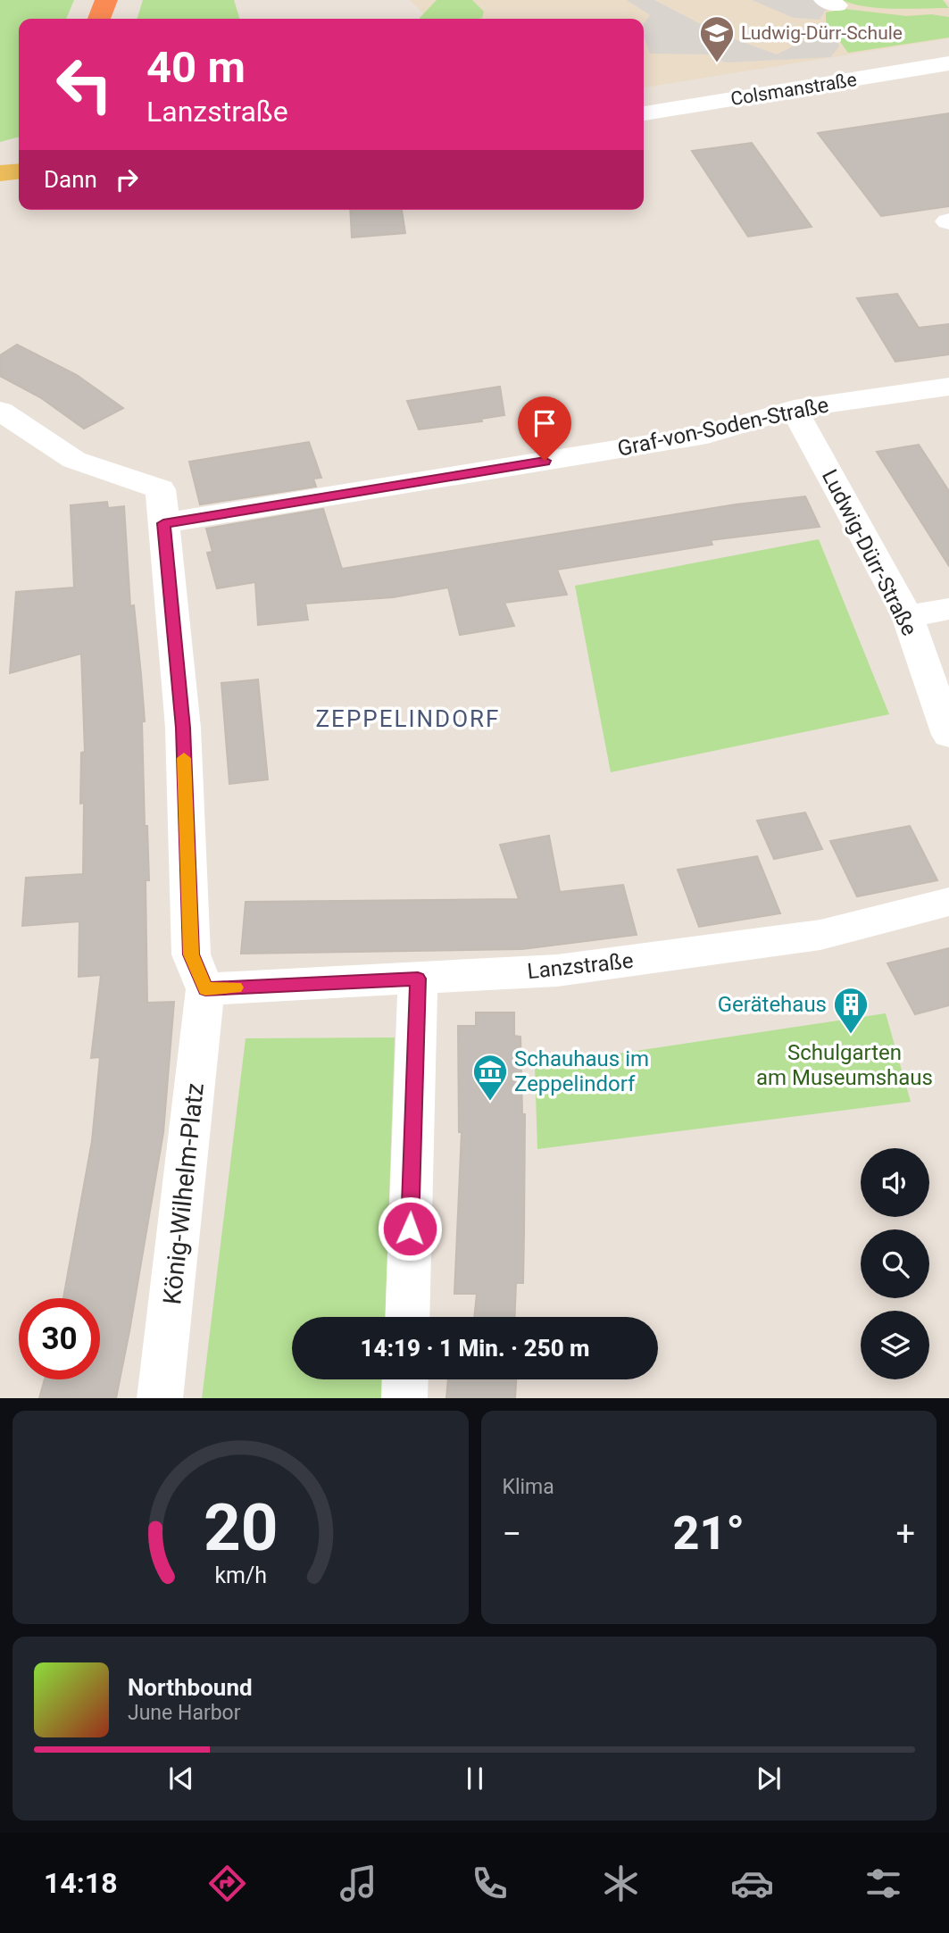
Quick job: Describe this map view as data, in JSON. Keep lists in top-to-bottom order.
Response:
{
  "streets": {
    "street": [
      "Colsmanstraße",
      "Graf-von-Soden-Straße",
      "Ludwig-Dürr-Straße",
      "Lanzstraße",
      "König-Wilhelm-Platz"
    ]
  },
  "crossings": [
    ["Graf-von-Soden-Straße", "Ludwig-Dürr-Straße"],
    ["Lanzstraße", "König-Wilhelm-Platz"]
  ],
  "districts": ["ZEPPELINDORF"],
  "parks": ["Schulgarten am Museumshaus"],
  "places": {
    "school or university": ["Ludwig-Dürr-Schule"],
    "building": ["Gerätehaus"],
    "museum": ["Schauhaus im Zeppelindorf"]
  },
  "page": {
    "turn": ["40 m", "Lanzstraße"],
    "then": "Dann",
    "limit": "30",
    "trip": "14:19 · 1 Min. · 250 m",
    "tile": "Klima",
    "heat": ["−", "21°", "+"],
    "song": ["Northbound", "June Harbor"],
    "tabs": "14:18",
    "gauge": ["20", "km/h"]
  }
}
